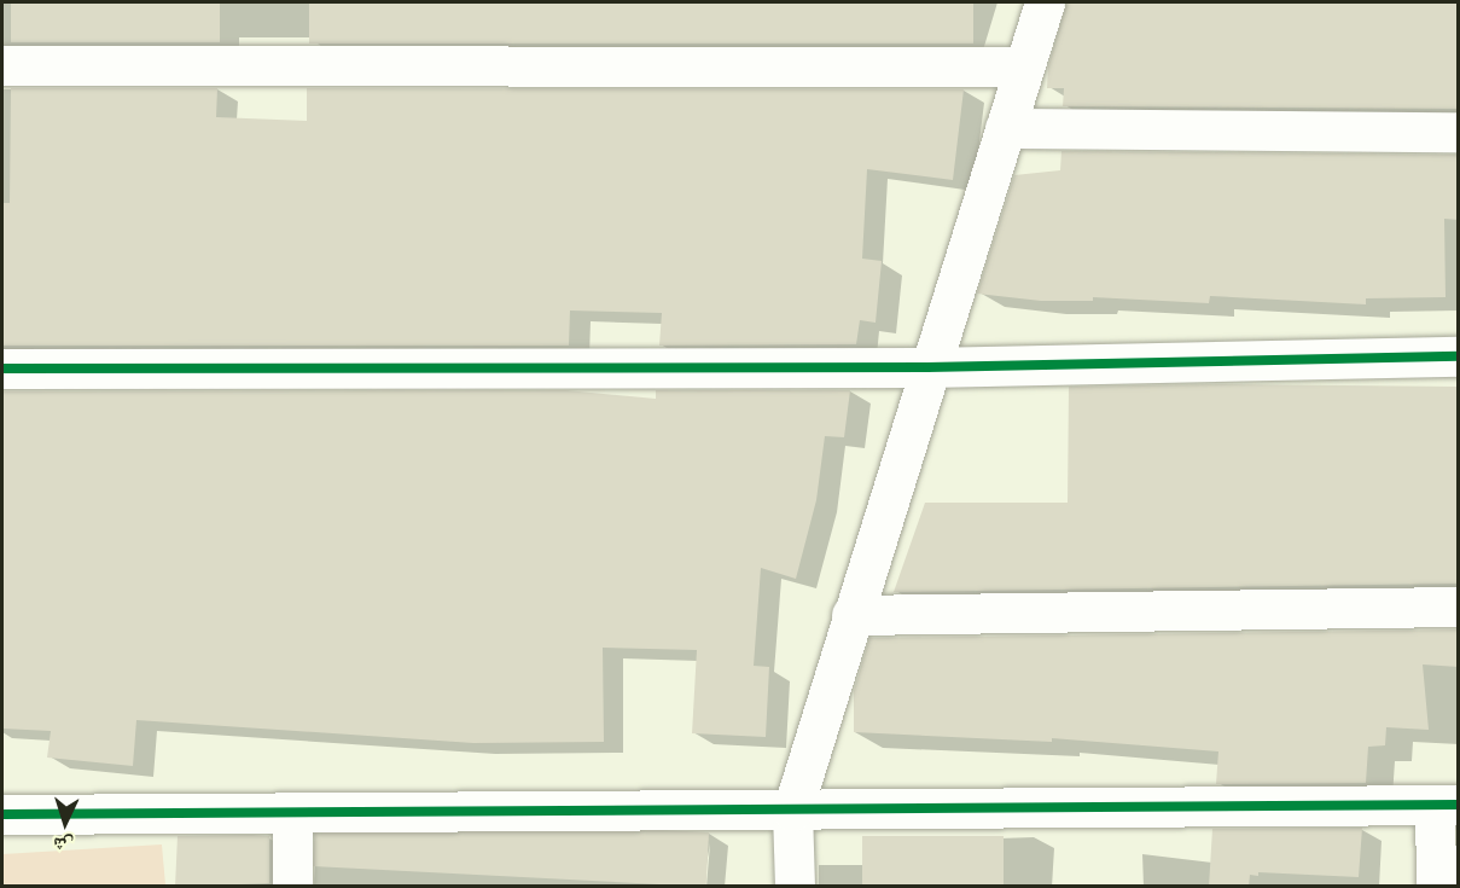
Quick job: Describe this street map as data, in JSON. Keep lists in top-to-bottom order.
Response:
{
  "north": "bottom"
}
